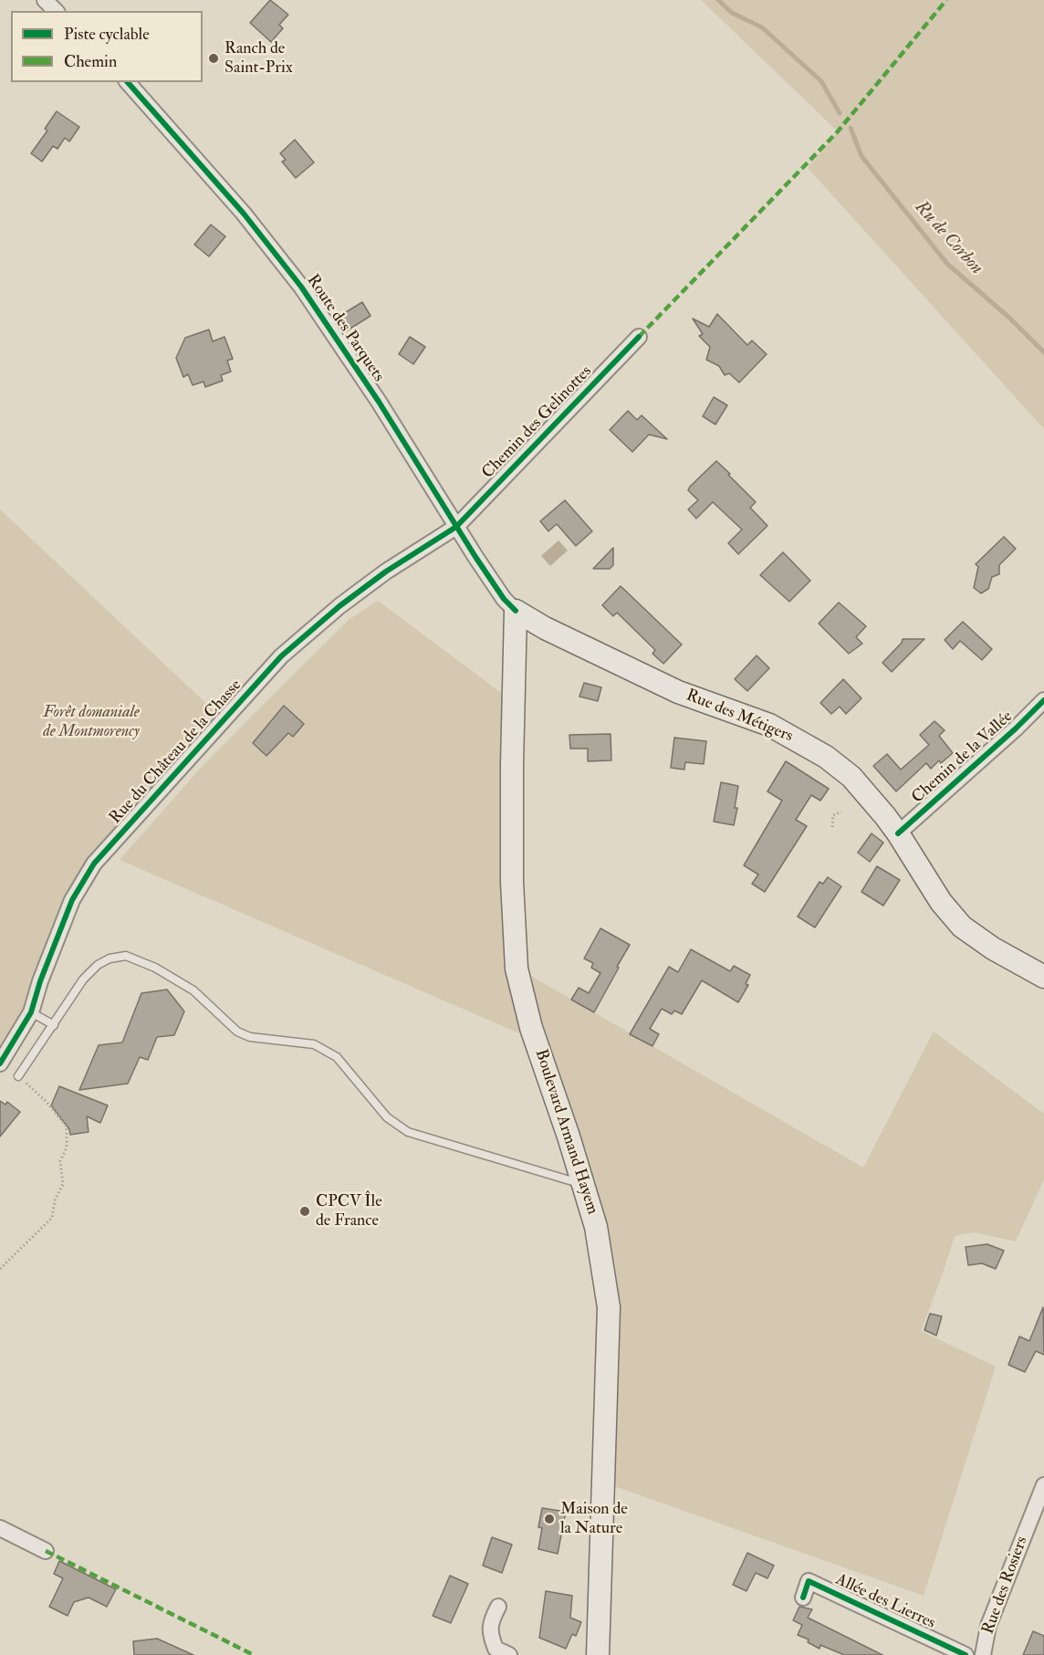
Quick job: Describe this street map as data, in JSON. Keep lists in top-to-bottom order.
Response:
{
  "streets": {
    "main road": ["Rue des Métigers", "Boulevard Armand Hayem"],
    "street": [
      "Route des Parquets",
      "Chemin des Gelinottes",
      "Rue du Château de la Chasse",
      "Chemin de la Vallée",
      "Rue des Rosiers",
      "Allée des Lierres"
    ]
  },
  "crossings": [
    ["Route des Parquets", "Chemin des Gelinottes"],
    ["Route des Parquets", "Rue des Métigers"],
    ["Route des Parquets", "Rue du Château de la Chasse"],
    ["Route des Parquets", "Boulevard Armand Hayem"],
    ["Chemin des Gelinottes", "Rue du Château de la Chasse"],
    ["Rue des Métigers", "Chemin de la Vallée"],
    ["Rue des Métigers", "Boulevard Armand Hayem"]
  ],
  "water": ["Ru de Corbon"],
  "parks": ["Forêt domaniale de Montmorency"],
  "places": ["Ranch de Saint-Prix", "CPCV Île de France", "Maison de la Nature"],
  "legend": ["Piste cyclable", "Chemin"]
}
